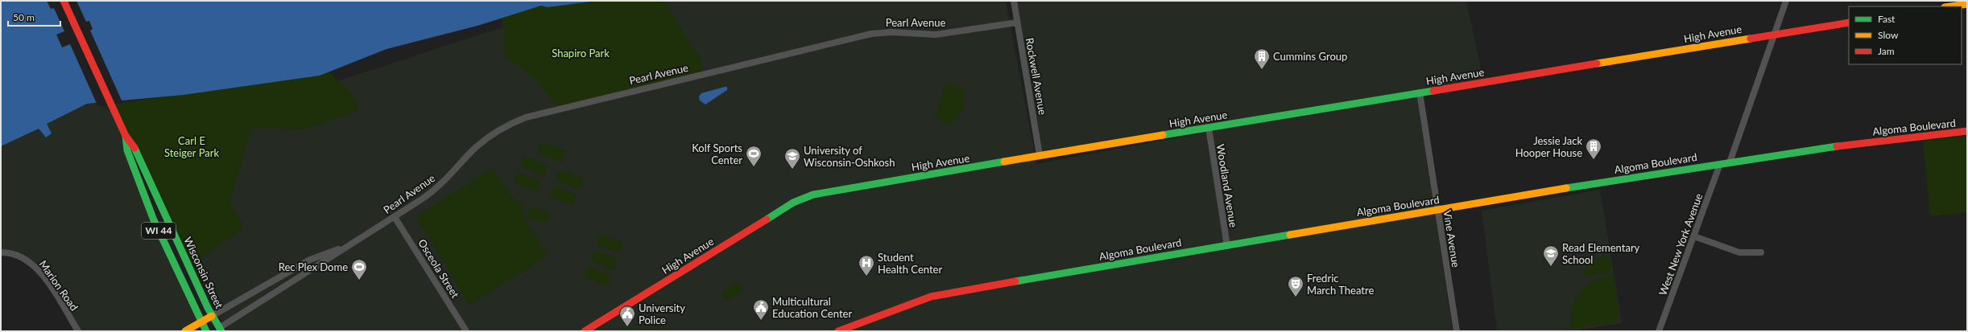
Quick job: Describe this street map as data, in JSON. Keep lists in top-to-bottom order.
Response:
{
  "streets": {
    "main road": [
      "Pearl Avenue",
      "High Avenue",
      "Algoma Boulevard",
      "WI 44",
      "Wisconsin Street"
    ],
    "street": [
      "Rockwell Avenue",
      "Woodland Avenue",
      "Vine Avenue",
      "West New York Avenue",
      "Osceola Street",
      "Marion Road"
    ]
  },
  "crossings": [
    ["Pearl Avenue", "Rockwell Avenue"],
    ["Pearl Avenue", "Osceola Street"],
    ["Pearl Avenue", "Wisconsin Street"],
    ["High Avenue", "Rockwell Avenue"],
    ["High Avenue", "Woodland Avenue"],
    ["High Avenue", "Vine Avenue"],
    ["Algoma Boulevard", "Woodland Avenue"],
    ["Algoma Boulevard", "Vine Avenue"],
    ["Algoma Boulevard", "West New York Avenue"]
  ],
  "parks": ["Shapiro Park", "Carl E Steiger Park"],
  "places": {
    "building": ["Cummins Group", "Jessie Jack Hooper House"],
    "sports": ["Kolf Sports Center", "Rec Plex Dome"],
    "school or university": ["University of Wisconsin-Oshkosh", "Read Elementary School"],
    "hospital": ["Student Health Center"],
    "theatre": ["Fredric March Theatre"],
    "public building": ["Multicultural Education Center", "University Police"]
  },
  "legend": ["Fast", "Slow", "Jam"],
  "scale_bar": "50 m"
}
